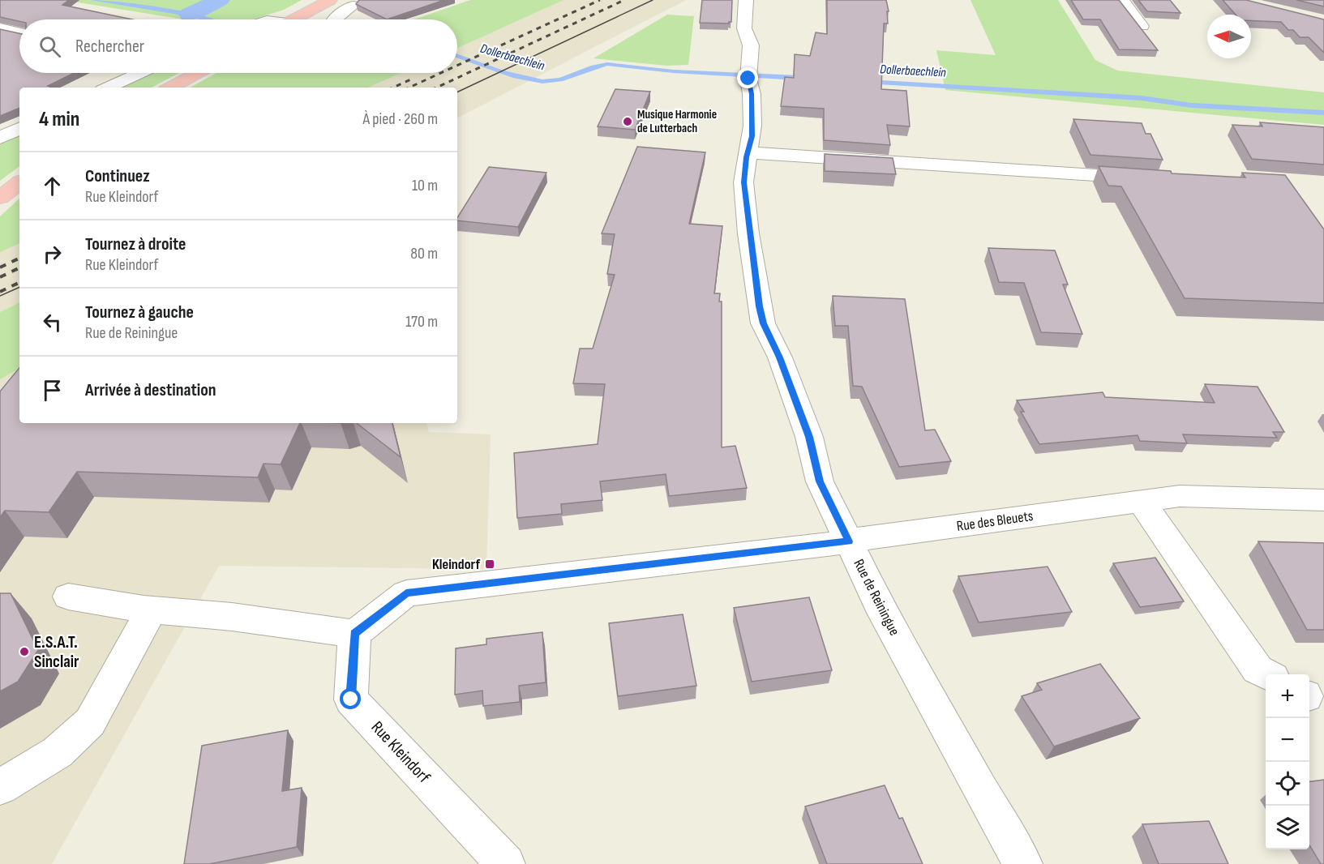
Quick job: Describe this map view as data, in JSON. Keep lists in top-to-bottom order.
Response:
{
  "streets": {
    "street": ["Rue des Bleuets", "Rue de Reiningue", "Rue Kleindorf"]
  },
  "crossings": [
    ["Rue des Bleuets", "Rue de Reiningue"]
  ],
  "water": ["Dollerbaechlein"],
  "places": {
    "other": ["Musique Harmonie de Lutterbach", "E.S.A.T. Sinclair"],
    "transit": ["Kleindorf"]
  },
  "north": "left",
  "page": {
    "search": "Rechercher",
    "heading": ["4 min", "À pied · 260 m"],
    "list": [
      ["Continuez", "Rue Kleindorf", "10 m"],
      ["Tournez à droite", "Rue Kleindorf", "80 m"],
      ["Tournez à gauche", "Rue de Reiningue", "170 m"],
      "Arrivée à destination"
    ],
    "map_buttons": ["+", "−"]
  }
}
